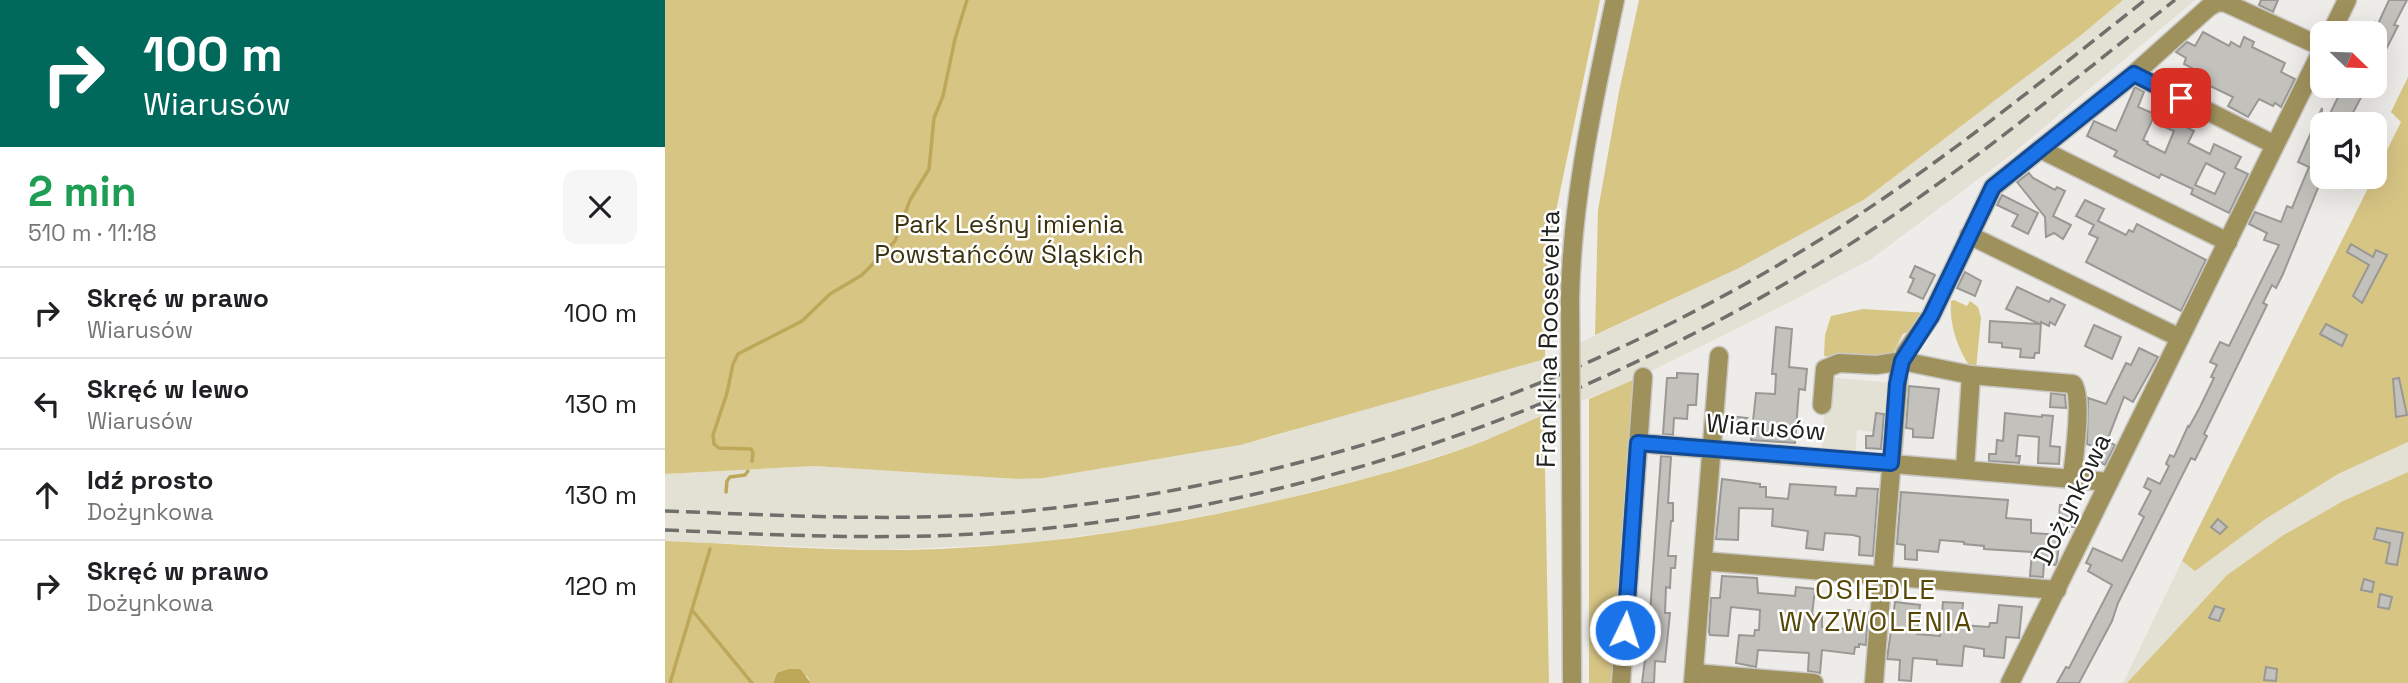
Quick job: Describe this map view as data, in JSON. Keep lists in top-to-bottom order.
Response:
{
  "streets": {
    "street": ["Franklina Roosevelta", "Wiarusów", "Dożynkowa"]
  },
  "crossings": [
    ["Wiarusów", "Dożynkowa"]
  ],
  "districts": ["OSIEDLE WYZWOLENIA"],
  "parks": ["Park Leśny imienia Powstańców Śląskich"],
  "north": "bottom right",
  "page": {
    "turn": ["100 m", "Wiarusów"],
    "heading": ["2 min", "510 m · 11:18"],
    "list": [
      {
        "name": "Skręć w prawo",
        "note": "Wiarusów",
        "value": "100 m"
      },
      {
        "name": "Skręć w lewo",
        "note": "Wiarusów",
        "value": "130 m"
      },
      {
        "name": "Idź prosto",
        "note": "Dożynkowa",
        "value": "130 m"
      },
      {
        "name": "Skręć w prawo",
        "note": "Dożynkowa",
        "value": "120 m"
      }
    ]
  }
}
